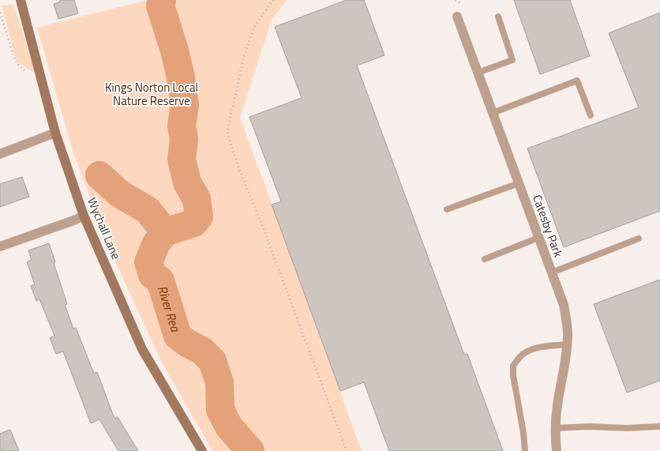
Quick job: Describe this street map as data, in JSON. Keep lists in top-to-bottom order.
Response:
{
  "streets": {
    "street": ["Catesby Park", "Wychall Lane"]
  },
  "water": ["River Rea"],
  "parks": ["Kings Norton Local Nature Reserve"]
}
